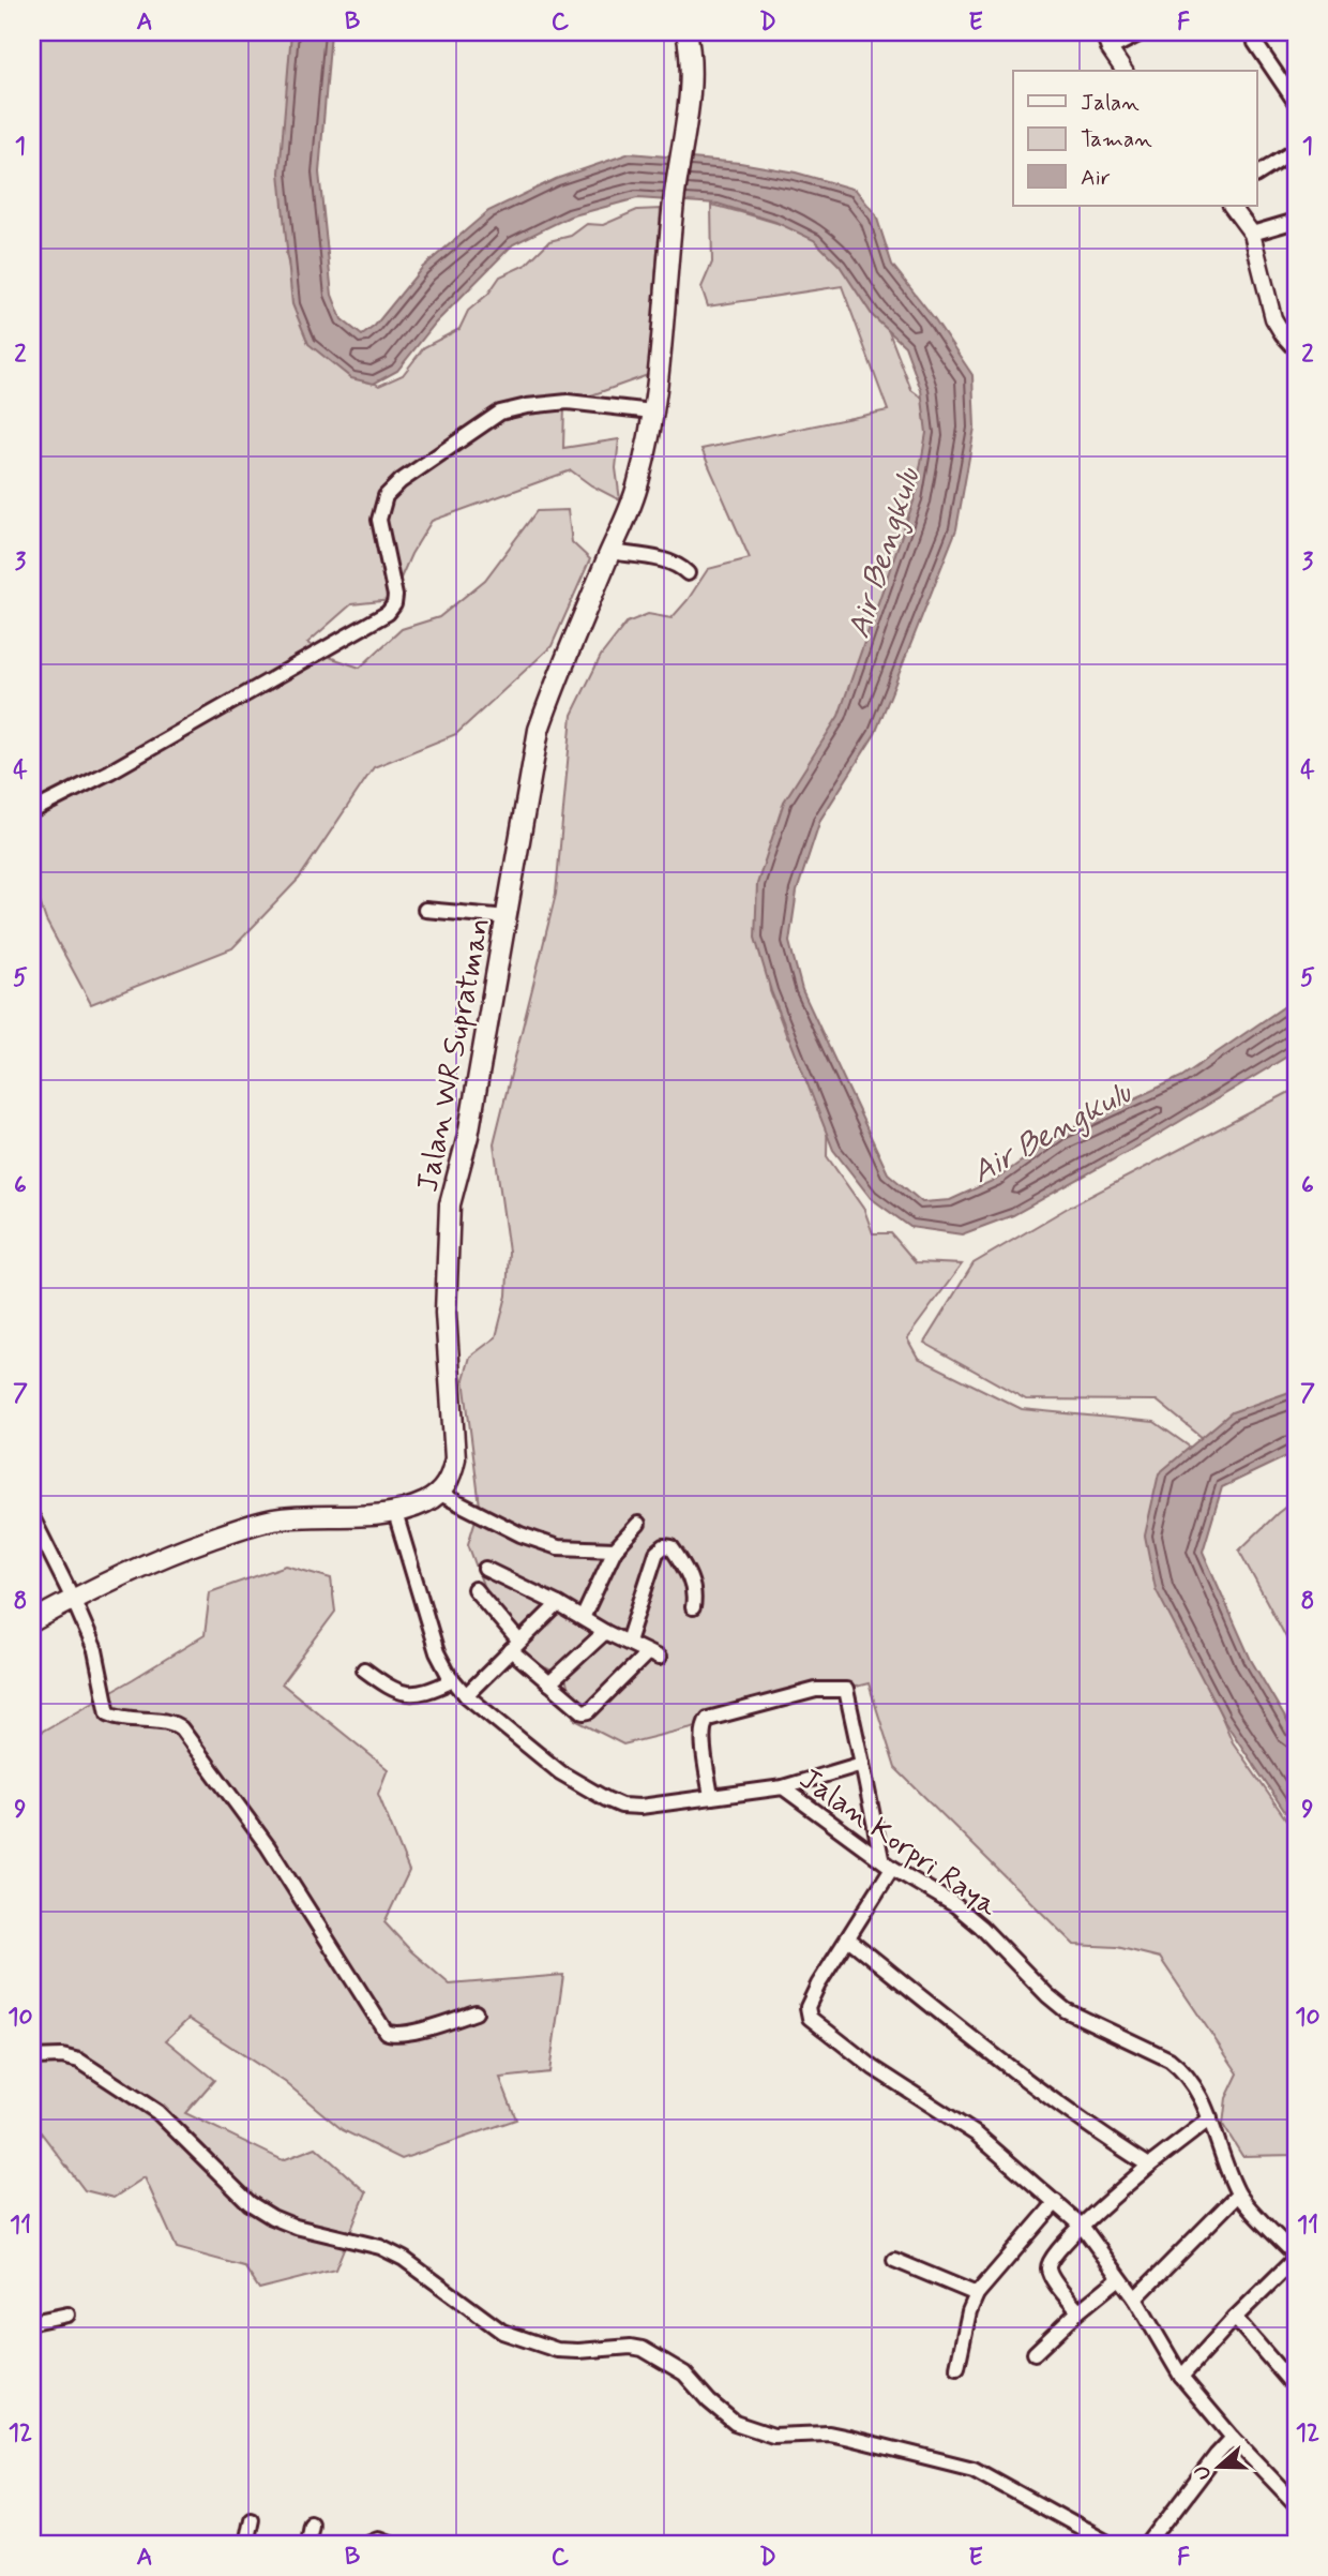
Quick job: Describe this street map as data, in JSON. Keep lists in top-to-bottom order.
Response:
{
  "streets": {
    "highway": ["Jalan WR Supratman"],
    "street": ["Jalan Korpri Raya"]
  },
  "water": ["Air Bengkulu"],
  "legend": ["Jalan", "Taman", "Air"],
  "north": "left",
  "grid": {
    "columns": [
      "A",
      "B",
      "C",
      "D",
      "E",
      "F"
    ],
    "rows": [
      "1",
      "2",
      "3",
      "4",
      "5",
      "6",
      "7",
      "8",
      "9",
      "10",
      "11",
      "12"
    ]
  }
}
